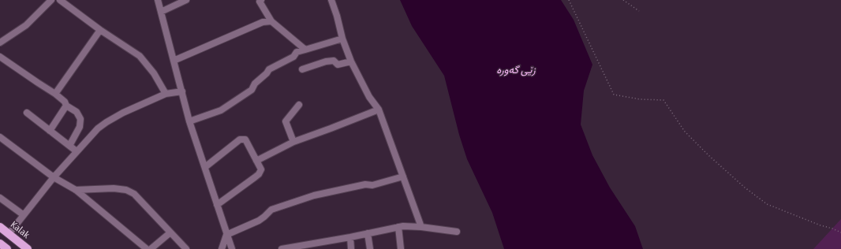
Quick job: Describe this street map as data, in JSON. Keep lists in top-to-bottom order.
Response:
{
  "streets": {
    "main road": ["Kalak"]
  },
  "water": ["زێی گەورە"]
}
